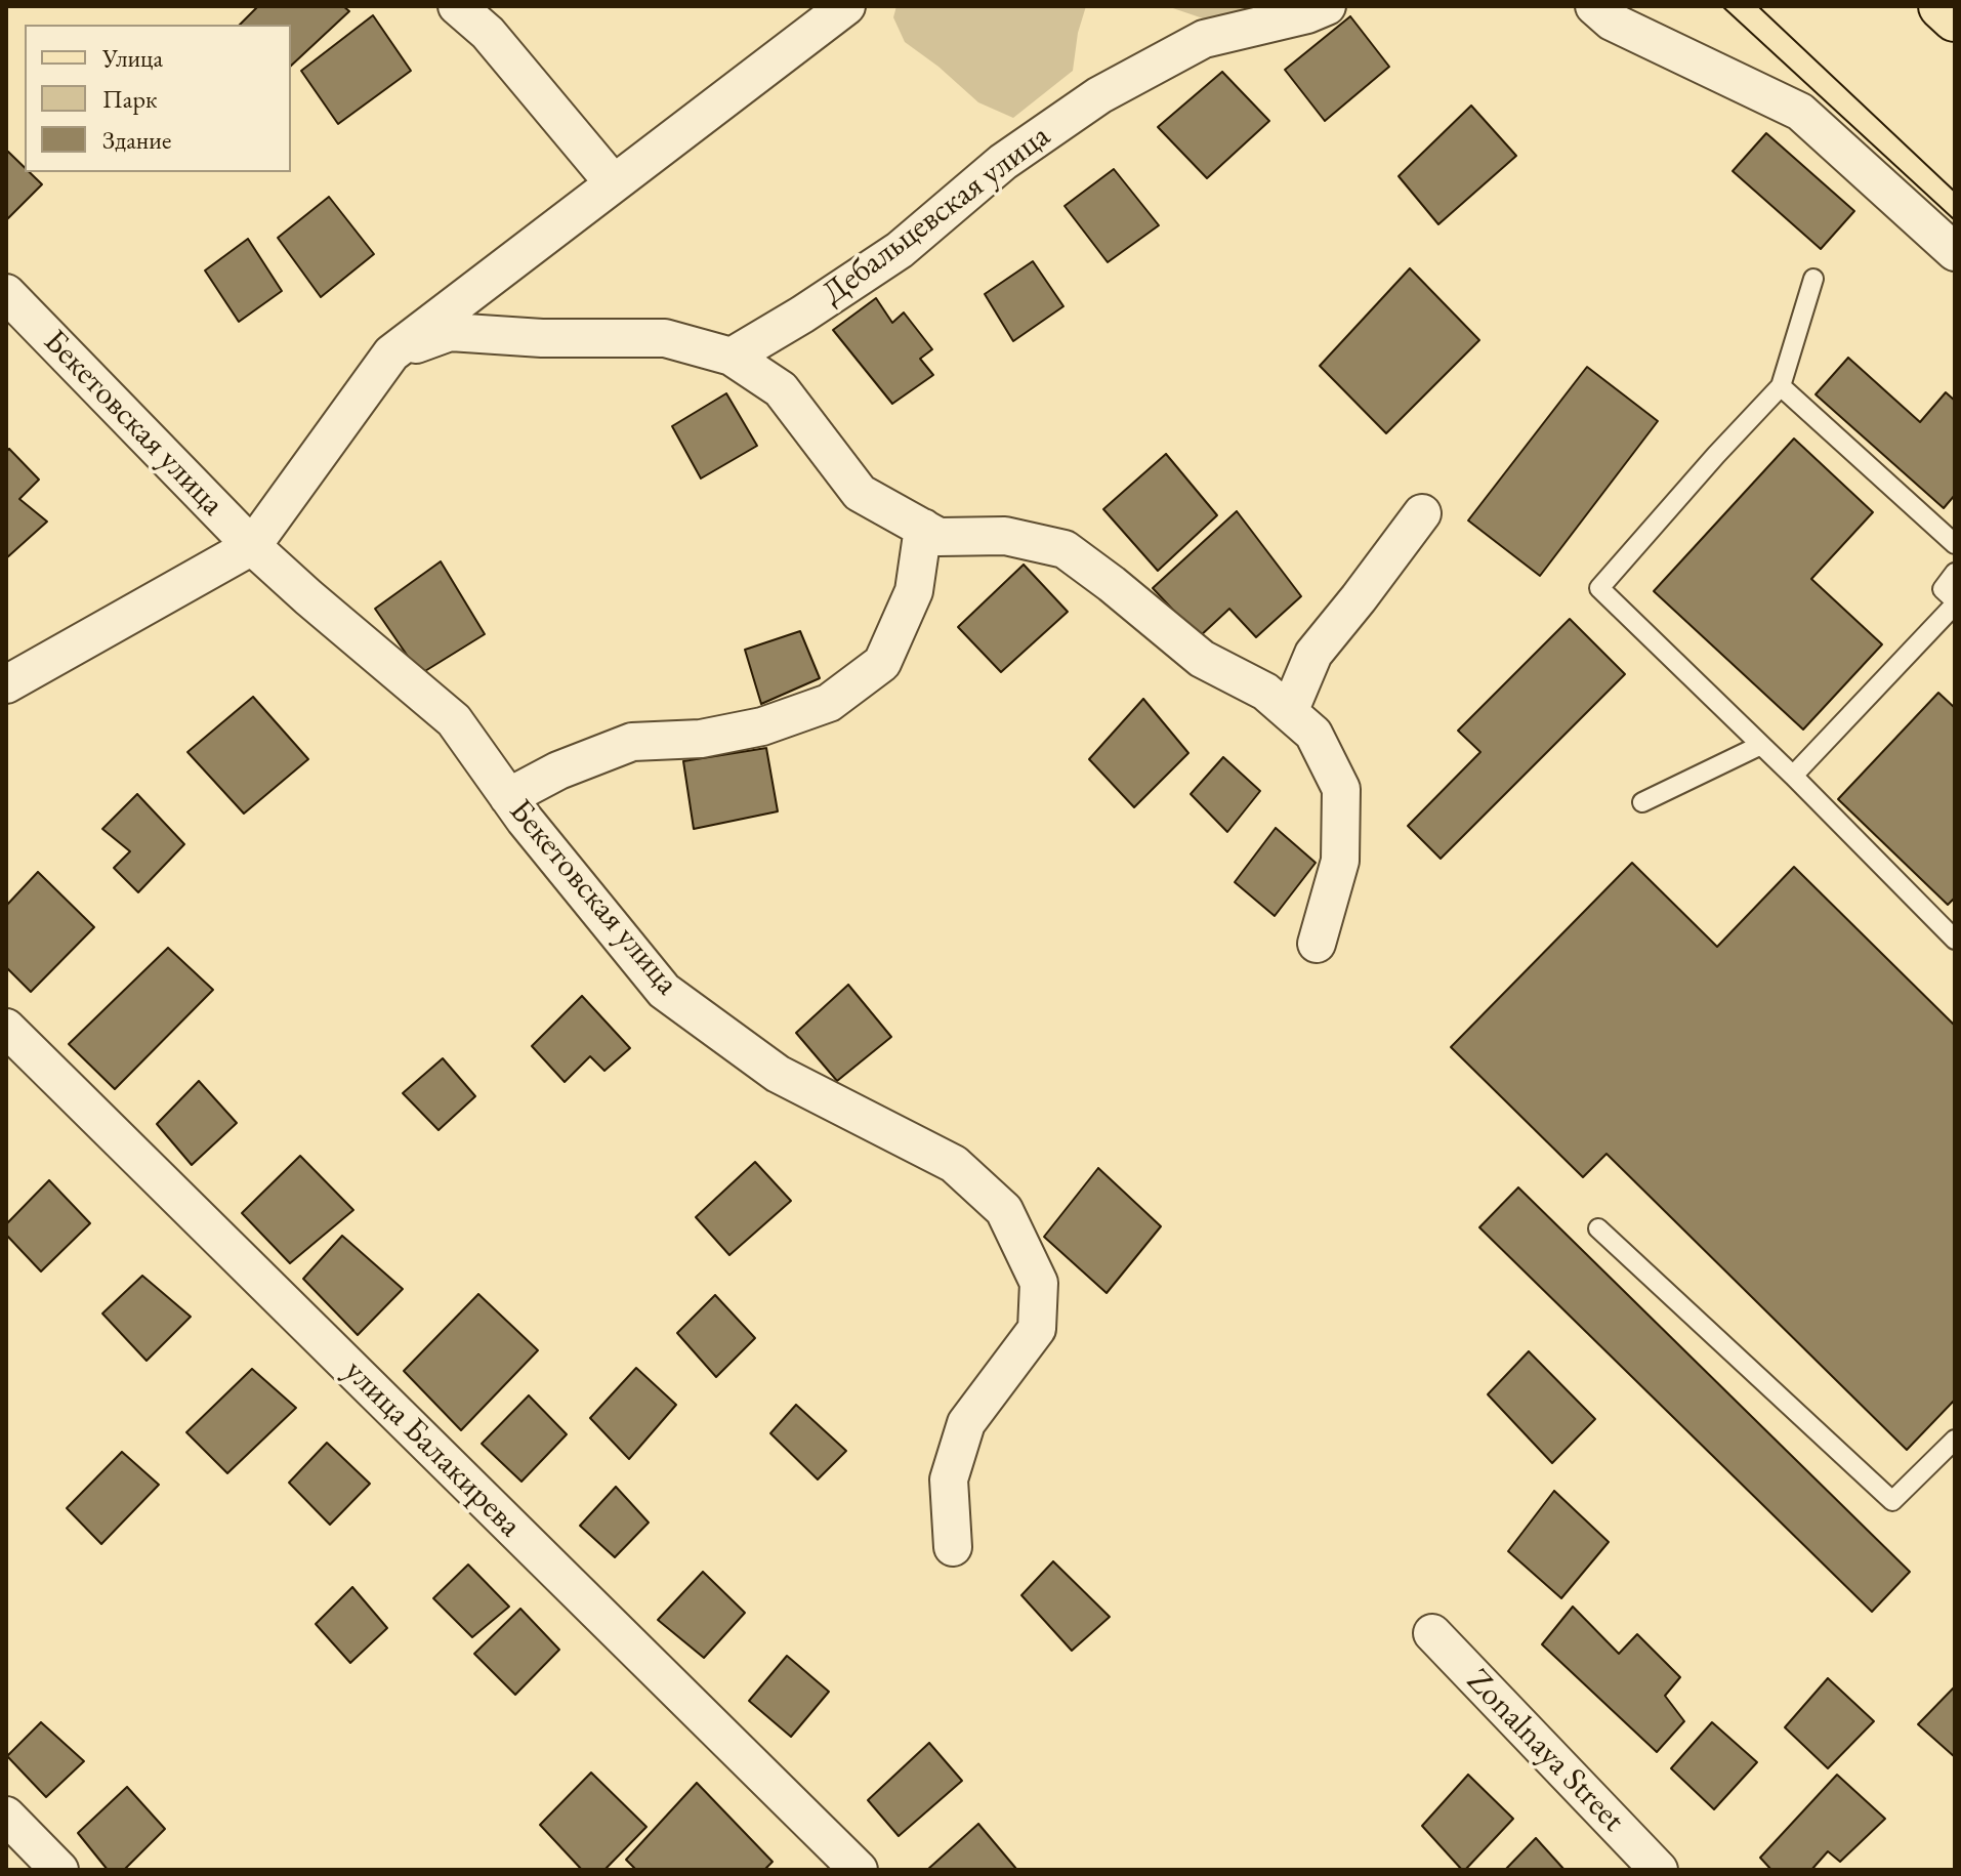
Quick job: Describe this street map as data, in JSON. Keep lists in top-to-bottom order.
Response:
{
  "streets": {
    "street": [
      "Дебальцевская улица",
      "Бекетовская улица",
      "улица Балакирева",
      "Zonalnaya Street"
    ]
  },
  "legend": ["Улица", "Парк", "Здание"]
}
